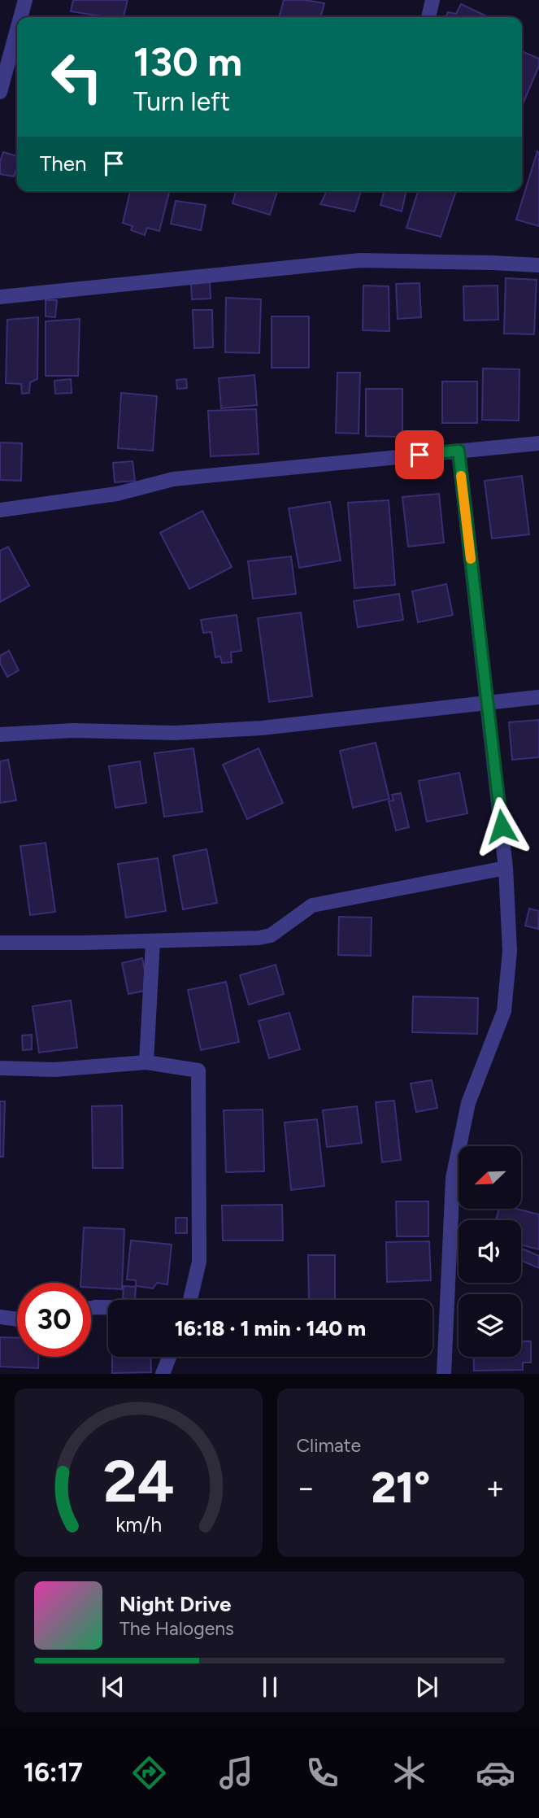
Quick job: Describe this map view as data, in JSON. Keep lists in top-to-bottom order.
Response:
{
  "north": "bottom left",
  "page": {
    "turn": ["130 m", "Turn left"],
    "then": "Then",
    "limit": "30",
    "trip": "16:18 · 1 min · 140 m",
    "tile": "Climate",
    "heat": ["−", "21°", "+"],
    "song": ["Night Drive", "The Halogens"],
    "tabs": "16:17",
    "gauge": ["24", "km/h"]
  }
}
